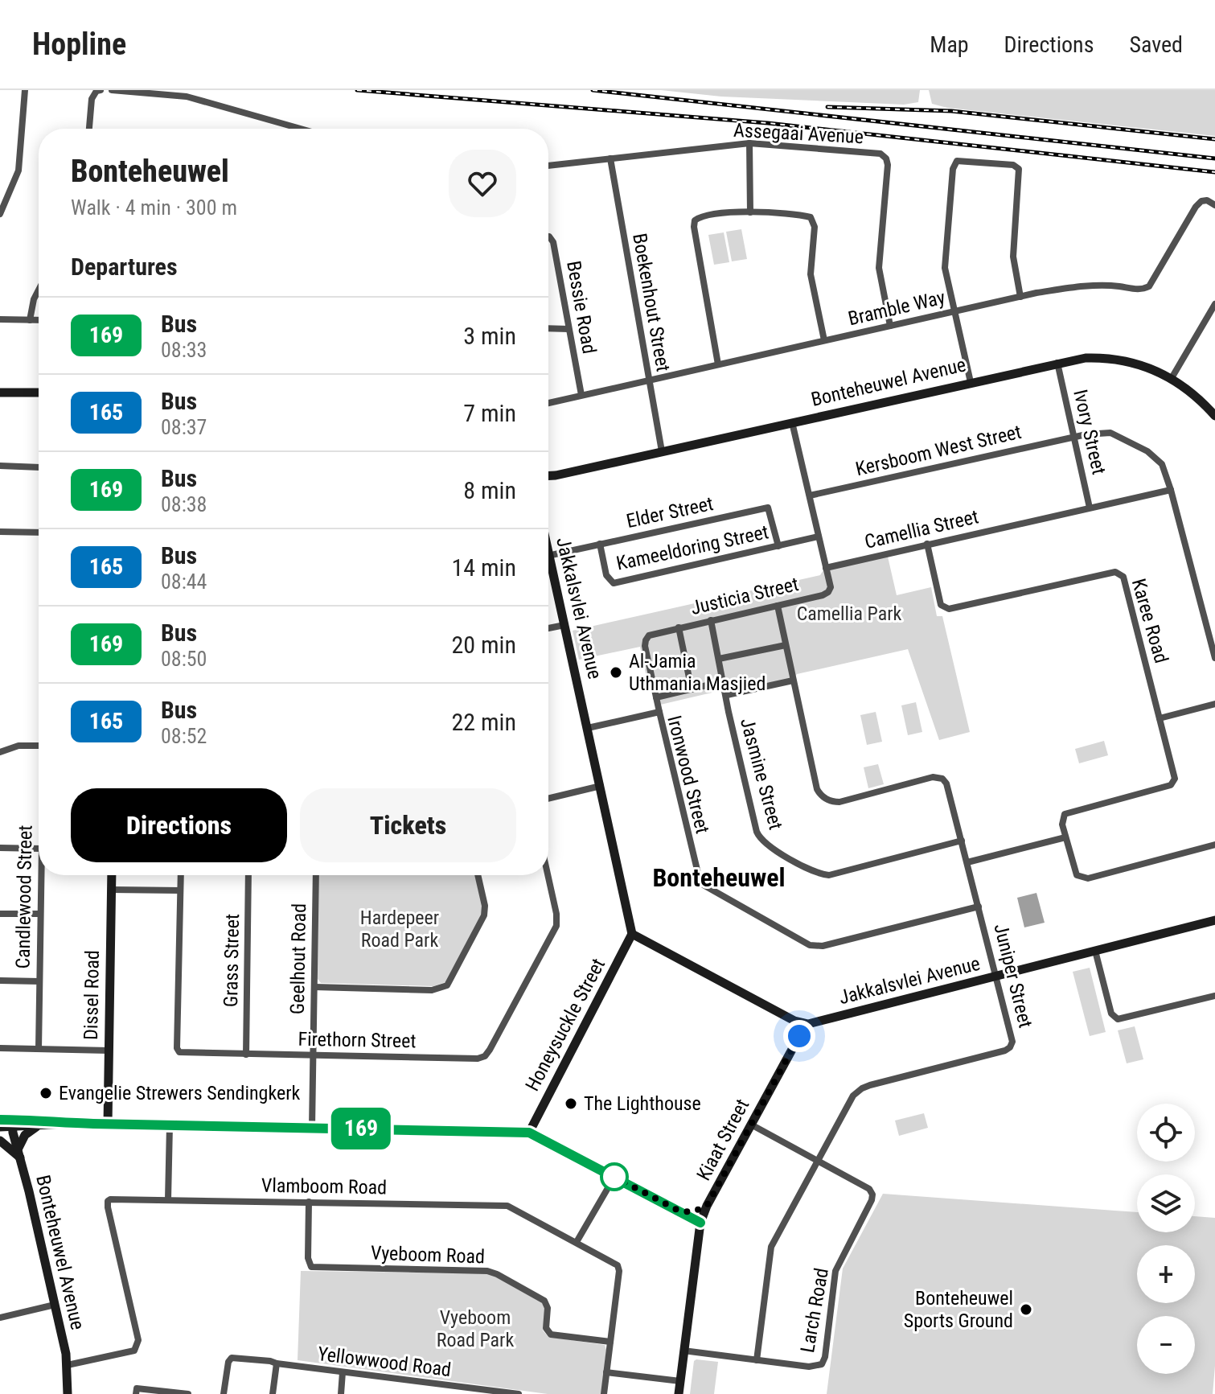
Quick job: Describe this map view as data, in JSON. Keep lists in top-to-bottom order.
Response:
{
  "streets": {
    "street": [
      "Assegaai Avenue",
      "Boekenhout Street",
      "Bessie Road",
      "Bramble Way",
      "Bonteheuwel Avenue",
      "Ivory Street",
      "Kersboom West Street",
      "Elder Street",
      "Camellia Street",
      "Kameeldoring Street",
      "Justicia Street",
      "Jakkalsvlei Avenue",
      "Karee Road",
      "Jasmine Street",
      "Ironwood Street",
      "Candlewood Street",
      "Geelhout Road",
      "Grass Street",
      "Juniper Street",
      "Dissel Road",
      "Honeysuckle Street",
      "Firethorn Street",
      "Kiaat Street",
      "Vlamboom Road",
      "Vyeboom Road",
      "Larch Road",
      "Yellowwood Road"
    ]
  },
  "crossings": [
    ["Assegaai Avenue", "Boekenhout Street"],
    ["Assegaai Avenue", "Bramble Way"],
    ["Boekenhout Street", "Bramble Way"],
    ["Boekenhout Street", "Bonteheuwel Avenue"],
    ["Bessie Road", "Bramble Way"],
    ["Bonteheuwel Avenue", "Ivory Street"],
    ["Bonteheuwel Avenue", "Vlamboom Road"],
    ["Ivory Street", "Kersboom West Street"],
    ["Ivory Street", "Camellia Street"],
    ["Kersboom West Street", "Camellia Street"],
    ["Elder Street", "Kameeldoring Street"],
    ["Camellia Street", "Justicia Street"],
    ["Camellia Street", "Karee Road"],
    ["Justicia Street", "Jasmine Street"],
    ["Jakkalsvlei Avenue", "Ironwood Street"],
    ["Jakkalsvlei Avenue", "Juniper Street"],
    ["Jakkalsvlei Avenue", "Honeysuckle Street"],
    ["Jakkalsvlei Avenue", "Kiaat Street"],
    ["Jasmine Street", "Juniper Street"],
    ["Ironwood Street", "Juniper Street"],
    ["Geelhout Road", "Firethorn Street"],
    ["Grass Street", "Firethorn Street"],
    ["Juniper Street", "Larch Road"],
    ["Kiaat Street", "Larch Road"],
    ["Vlamboom Road", "Vyeboom Road"]
  ],
  "districts": ["Bonteheuwel"],
  "parks": ["Camellia Park", "Hardepeer Road Park", "Vyeboom Road Park"],
  "places": [
    "Al-Jamia Uthmania Masjied",
    "Evangelie Strewers Sendingkerk",
    "The Lighthouse",
    "Bonteheuwel Sports Ground"
  ],
  "lines": ["bus line 169"],
  "page": {
    "header": "Hopline",
    "nav": ["Map", "Directions", "Saved"],
    "on_map": "169",
    "heading": [
      ["Bonteheuwel", "Walk · 4 min · 300 m"],
      "Departures"
    ],
    "list": [
      {
        "mark": "169",
        "name": "Bus",
        "note": "08:33",
        "value": "3 min"
      },
      {
        "mark": "165",
        "name": "Bus",
        "note": "08:37",
        "value": "7 min"
      },
      {
        "mark": "169",
        "name": "Bus",
        "note": "08:38",
        "value": "8 min"
      },
      {
        "mark": "165",
        "name": "Bus",
        "note": "08:44",
        "value": "14 min"
      },
      {
        "mark": "169",
        "name": "Bus",
        "note": "08:50",
        "value": "20 min"
      },
      {
        "mark": "165",
        "name": "Bus",
        "note": "08:52",
        "value": "22 min"
      }
    ],
    "buttons": ["Directions", "Tickets"],
    "map_buttons": ["+", "−"]
  }
}
